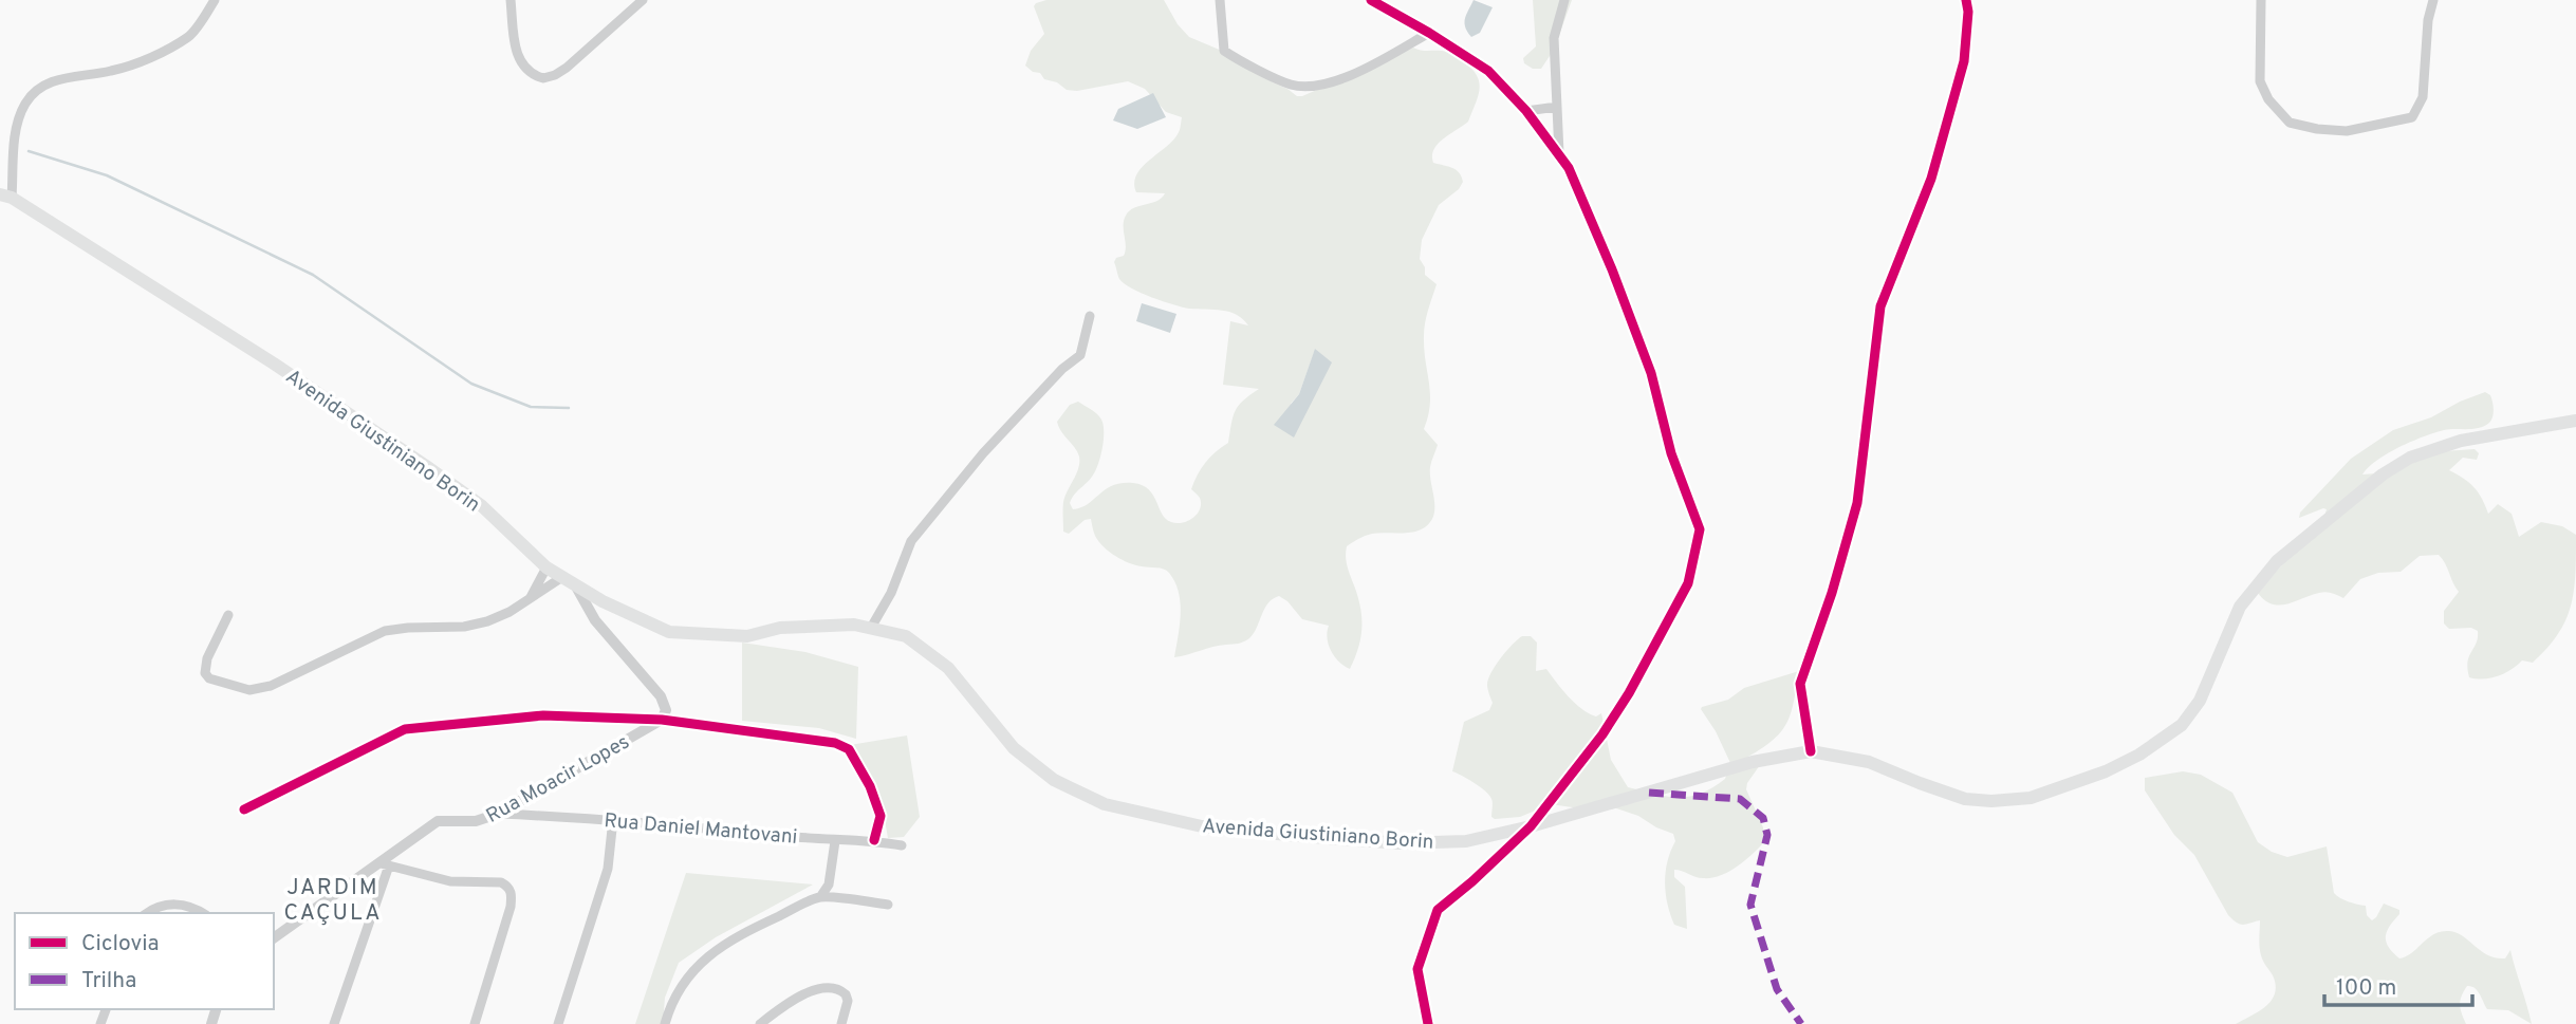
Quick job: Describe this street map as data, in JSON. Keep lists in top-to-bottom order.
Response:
{
  "streets": {
    "main road": ["Avenida Giustiniano Borin"],
    "street": ["Rua Moacir Lopes", "Rua Daniel Mantovani"]
  },
  "crossings": [
    ["Rua Moacir Lopes", "Rua Daniel Mantovani"]
  ],
  "districts": ["JARDIM CAÇULA"],
  "legend": ["Ciclovia", "Trilha"],
  "scale_bar": "100 m"
}
